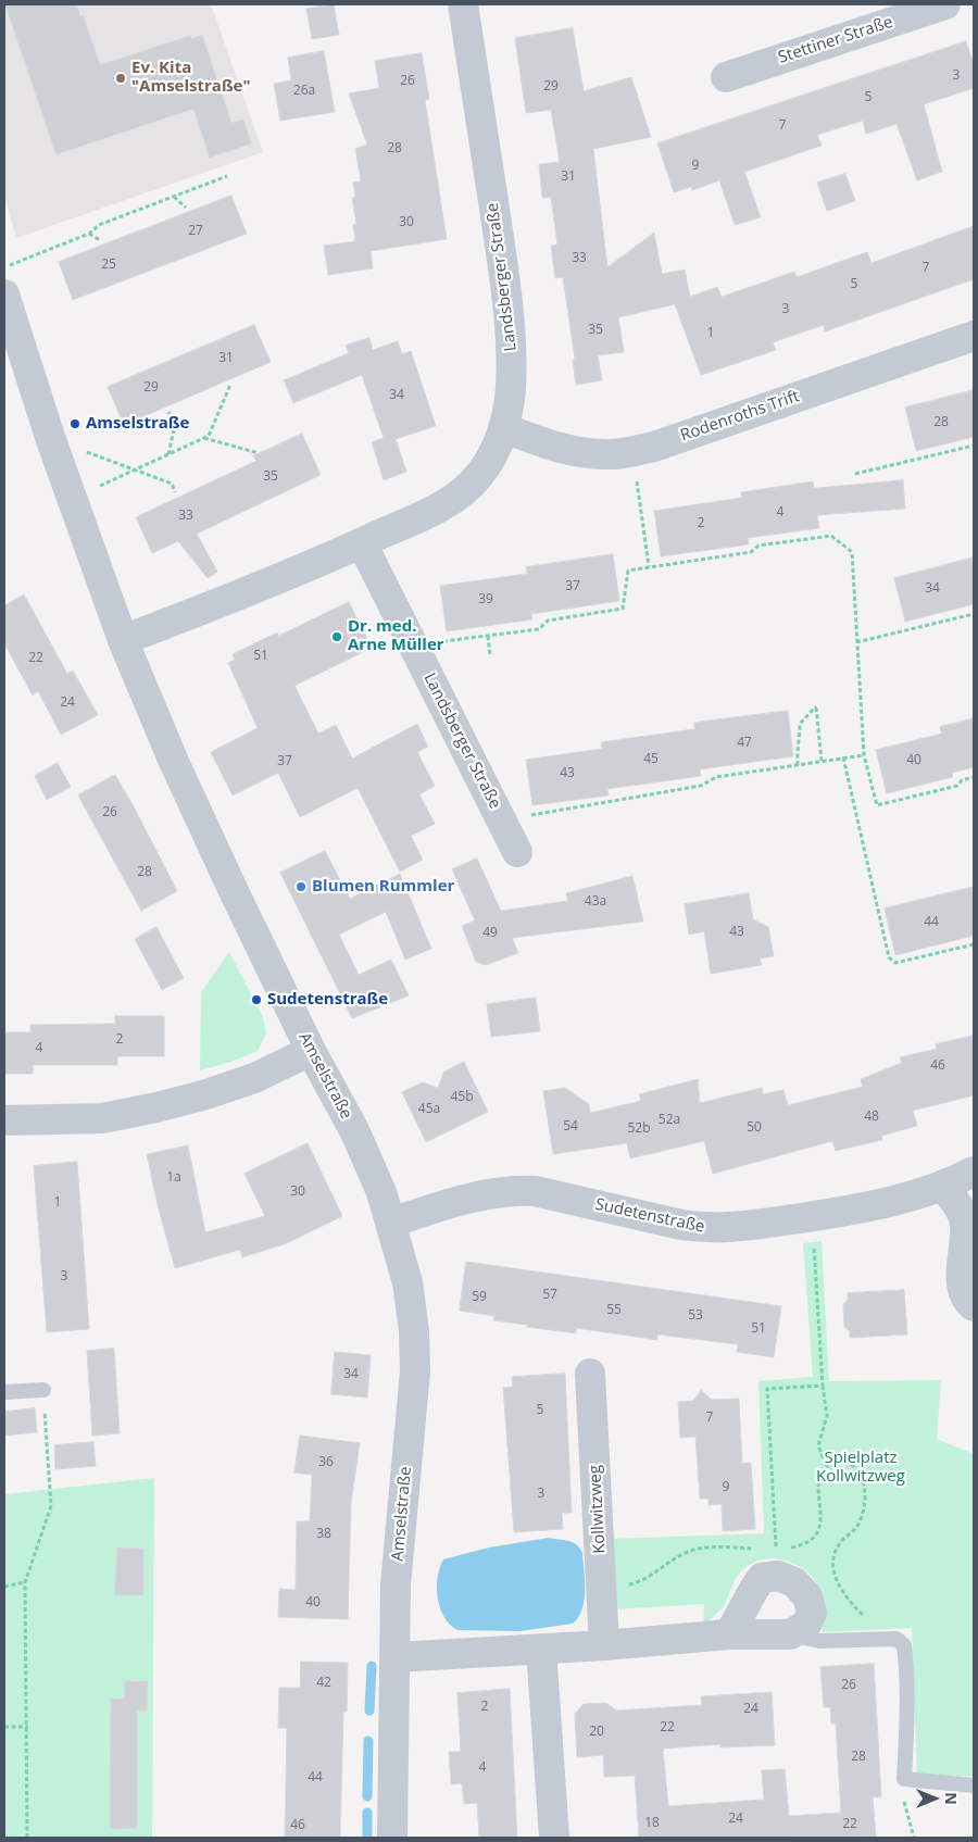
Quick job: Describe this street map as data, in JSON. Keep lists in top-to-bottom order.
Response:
{
  "streets": {
    "street": [
      "Stettiner Straße",
      "Landsberger Straße",
      "Rodenroths Trift",
      "Amselstraße",
      "Sudetenstraße",
      "Kollwitzweg"
    ]
  },
  "crossings": [
    ["Landsberger Straße", "Rodenroths Trift"],
    ["Landsberger Straße", "Amselstraße"],
    ["Amselstraße", "Sudetenstraße"]
  ],
  "parks": ["Spielplatz Kollwitzweg"],
  "places": [
    "Ev. Kita \"Amselstraße\"",
    "Amselstraße",
    "Dr. med. Arne Müller",
    "Blumen Rummler",
    "Sudetenstraße"
  ],
  "house_numbers": [
    "3",
    "26",
    "29",
    "26a",
    "5",
    "7",
    "28",
    "9",
    "31",
    "30",
    "27",
    "33",
    "25",
    "7",
    "5",
    "3",
    "35",
    "1",
    "31",
    "29",
    "34",
    "28",
    "35",
    "4",
    "33",
    "2",
    "37",
    "34",
    "39",
    "51",
    "22",
    "24",
    "47",
    "45",
    "40",
    "37",
    "43",
    "26",
    "28",
    "43a",
    "44",
    "43",
    "49",
    "2",
    "4",
    "46",
    "45b",
    "45a",
    "48",
    "52a",
    "54",
    "50",
    "52b",
    "1a",
    "30",
    "1",
    "3",
    "57",
    "59",
    "55",
    "53",
    "51",
    "34",
    "5",
    "7",
    "36",
    "9",
    "3",
    "38",
    "40",
    "42",
    "26",
    "2",
    "24",
    "22",
    "20",
    "28",
    "4",
    "44",
    "24",
    "18",
    "22",
    "46"
  ],
  "north": "right"
}
